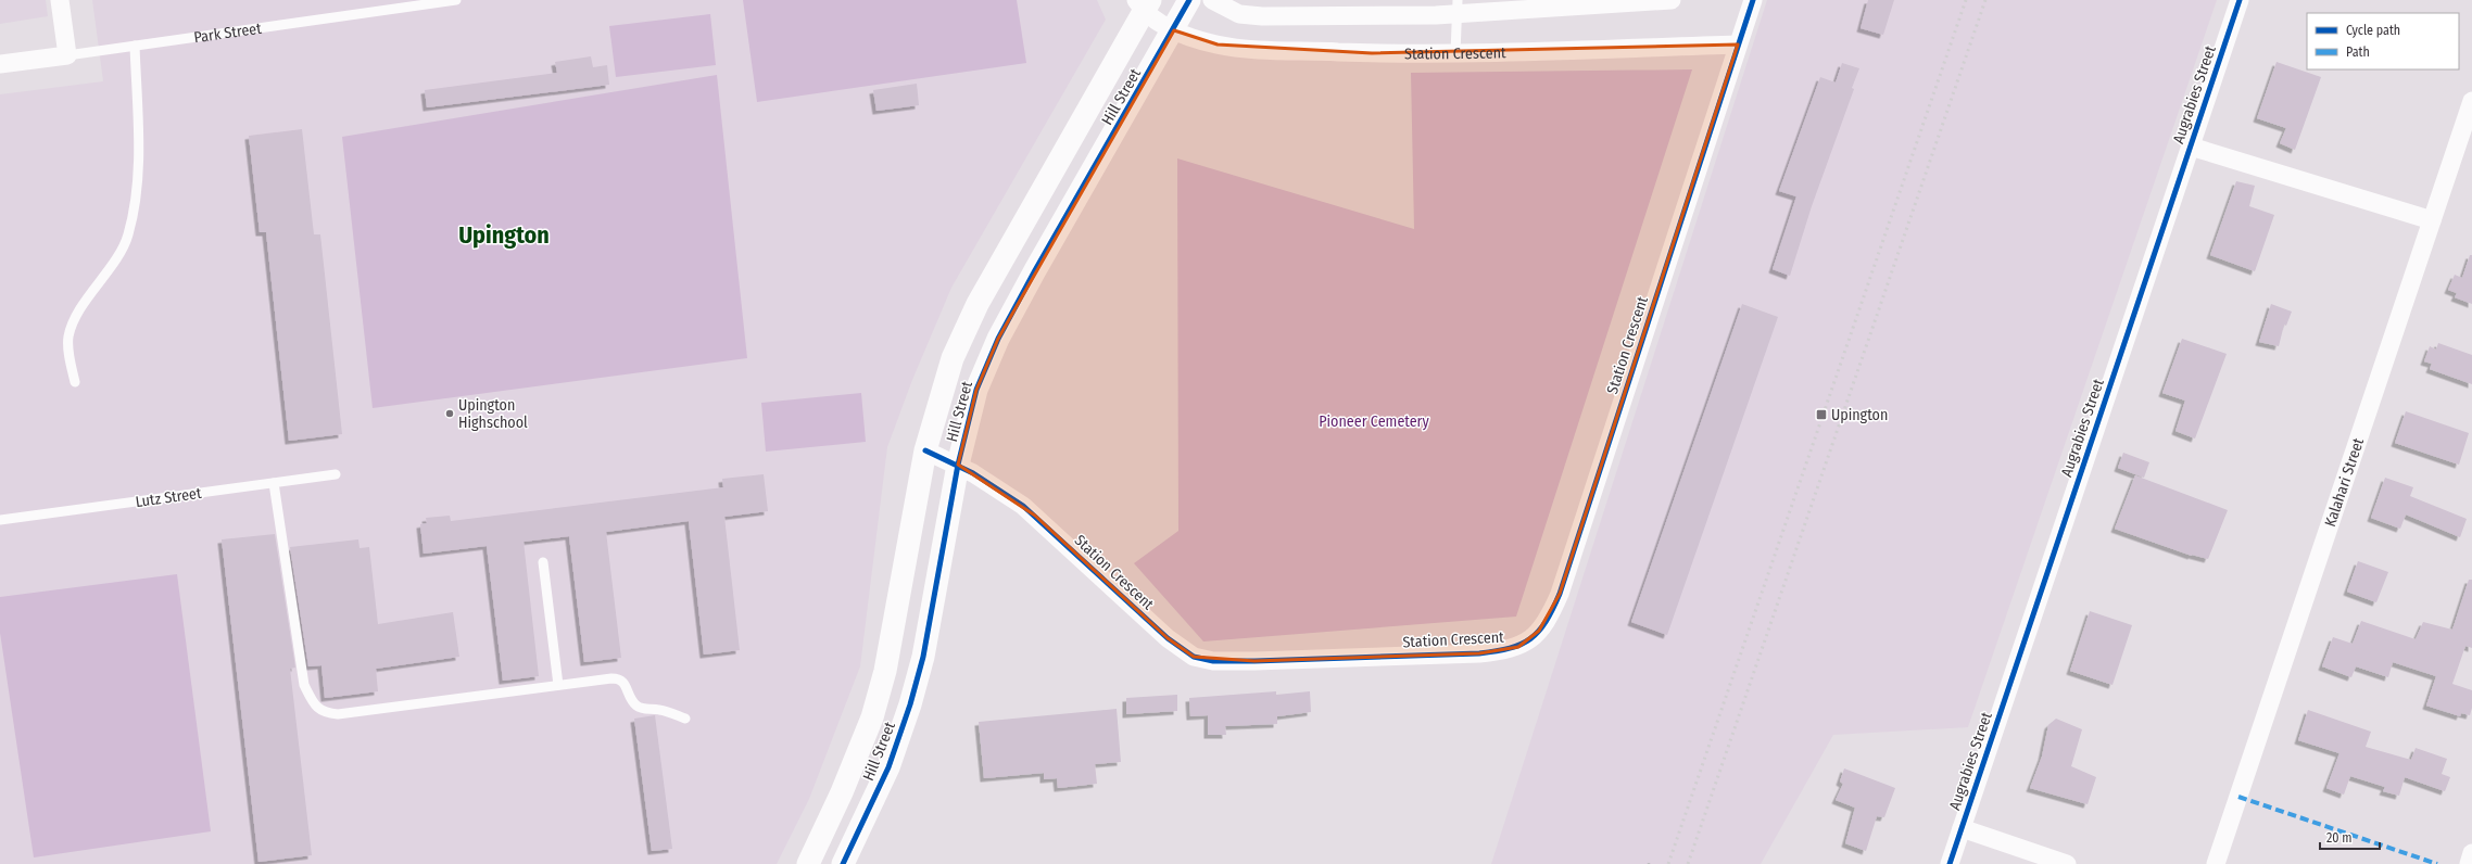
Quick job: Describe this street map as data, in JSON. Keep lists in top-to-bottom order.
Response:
{
  "streets": {
    "street": [
      "Park Street",
      "Station Crescent",
      "Augrabies Street",
      "Hill Street",
      "Kalahari Street"
    ],
    "lane": ["Lutz Street"]
  },
  "crossings": [
    ["Station Crescent", "Hill Street"]
  ],
  "districts": ["Upington"],
  "parks": ["Pioneer Cemetery"],
  "places": {
    "other": ["Upington Highschool"],
    "transit": ["Upington"]
  },
  "legend": ["Cycle path", "Path"],
  "scale_bar": "20 m"
}
